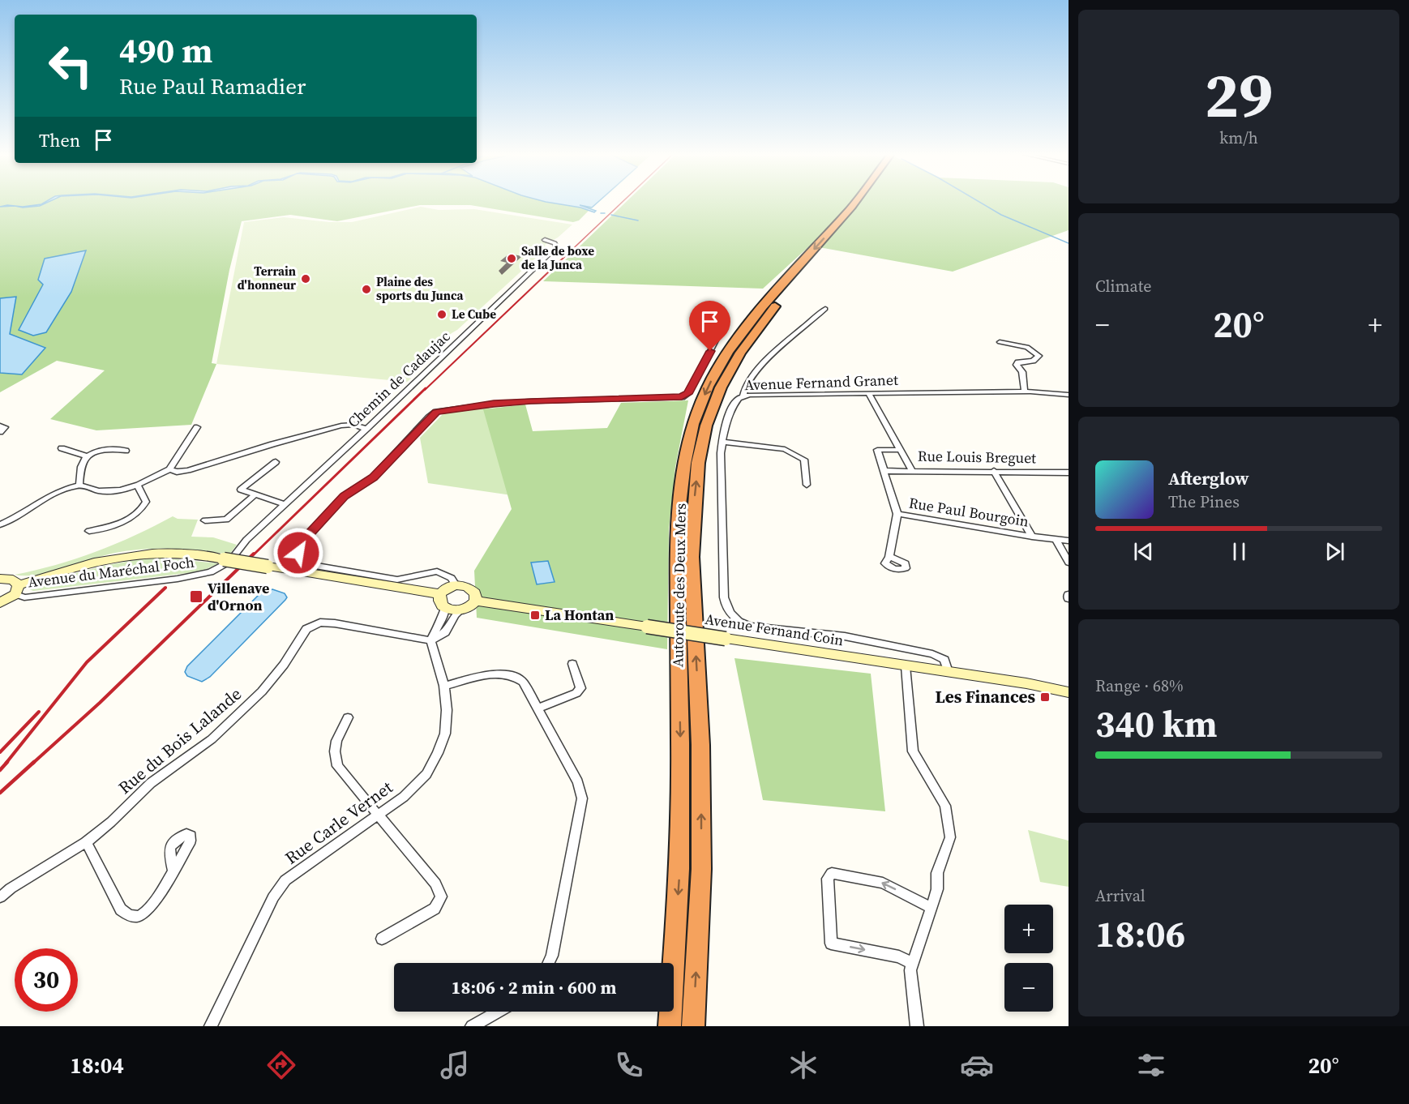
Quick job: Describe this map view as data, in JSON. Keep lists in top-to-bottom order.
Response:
{
  "streets": {
    "highway": ["Autoroute des Deux Mers"],
    "main road": ["Avenue Fernand Coin"],
    "street": [
      "Chemin de Cadaujac",
      "Avenue Fernand Granet",
      "Rue Louis Breguet",
      "Rue Paul Bourgoin",
      "Avenue du Maréchal Foch",
      "Rue du Bois Lalande",
      "Rue Carle Vernet"
    ]
  },
  "crossings": [
    ["Chemin de Cadaujac", "Avenue du Maréchal Foch"],
    ["Avenue Fernand Granet", "Avenue Fernand Coin"],
    ["Rue Louis Breguet", "Rue Paul Bourgoin"],
    ["Rue du Bois Lalande", "Rue Carle Vernet"]
  ],
  "places": {
    "other": [
      "Salle de boxe de la Junca",
      "Terrain d'honneur",
      "Plaine des sports du Junca",
      "Le Cube"
    ],
    "transit": ["Villenave d'Ornon", "La Hontan", "Les Finances"]
  },
  "page": {
    "tile": [
      ["29", "km/h"],
      "Climate",
      ["Range · 68%", "340 km"],
      ["Arrival", "18:06"]
    ],
    "turn": ["490 m", "Rue Paul Ramadier"],
    "then": "Then",
    "heat": ["−", "20°", "+"],
    "song": ["Afterglow", "The Pines"],
    "map_buttons": ["+", "−"],
    "limit": "30",
    "trip": "18:06 · 2 min · 600 m",
    "tabs": ["18:04", "20°"]
  }
}
